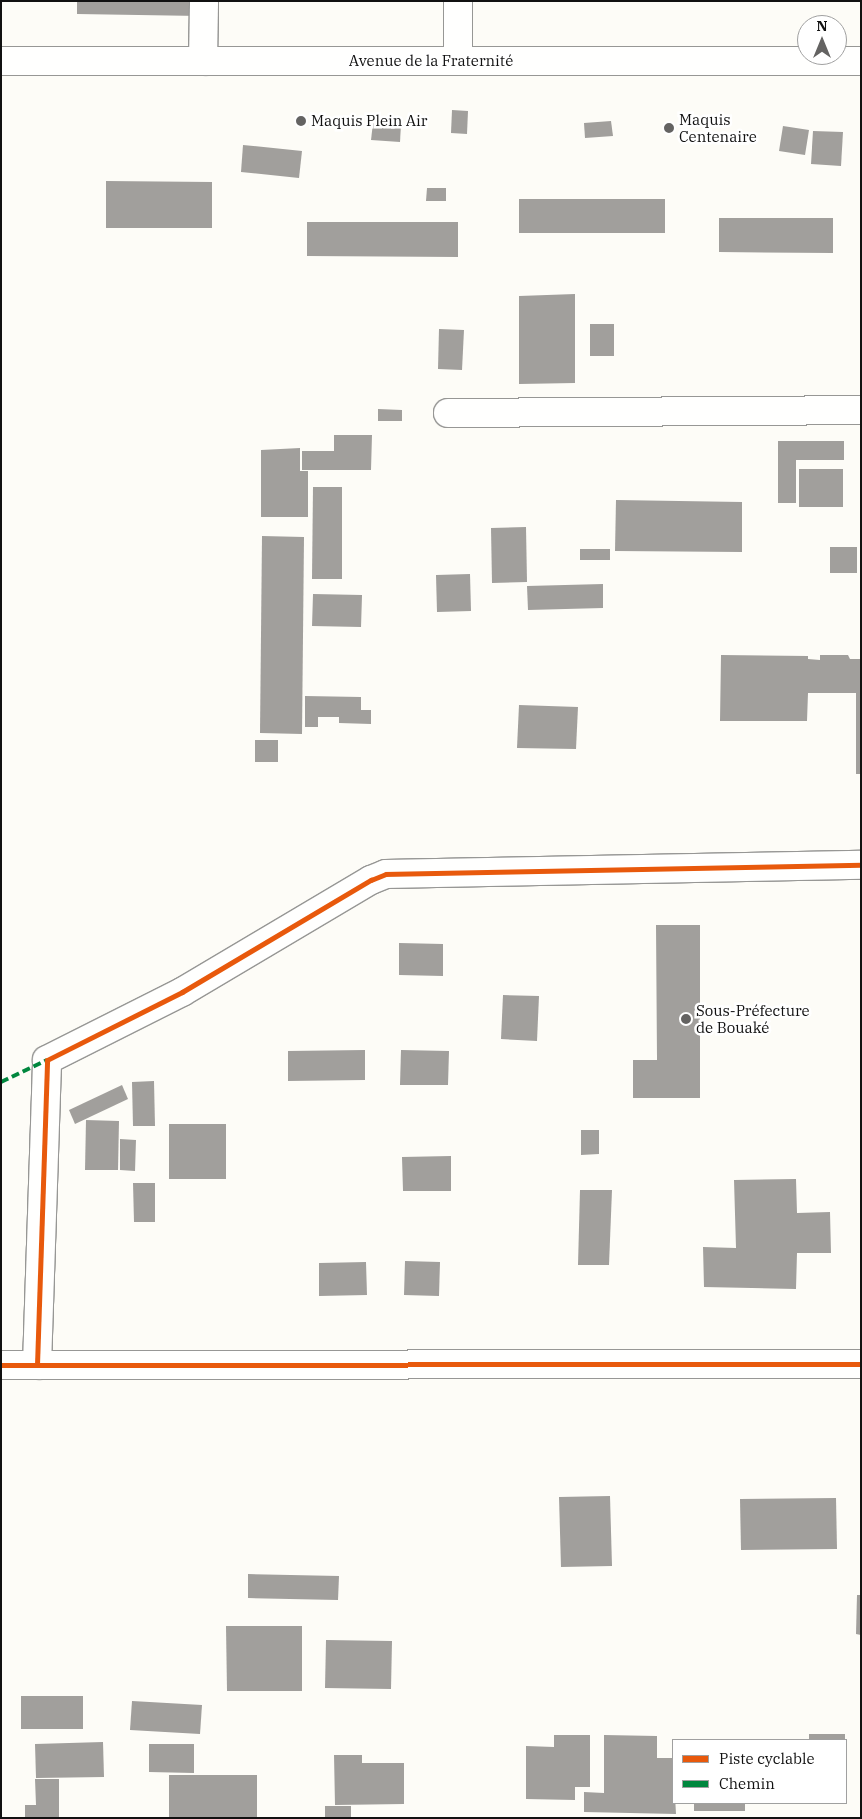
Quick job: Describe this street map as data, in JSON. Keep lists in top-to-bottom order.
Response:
{
  "streets": {
    "street": ["Avenue de la Fraternité"]
  },
  "places": ["Maquis Plein Air", "Maquis Centenaire", "Sous-Préfecture de Bouaké"],
  "legend": ["Piste cyclable", "Chemin"],
  "north": "top"
}
